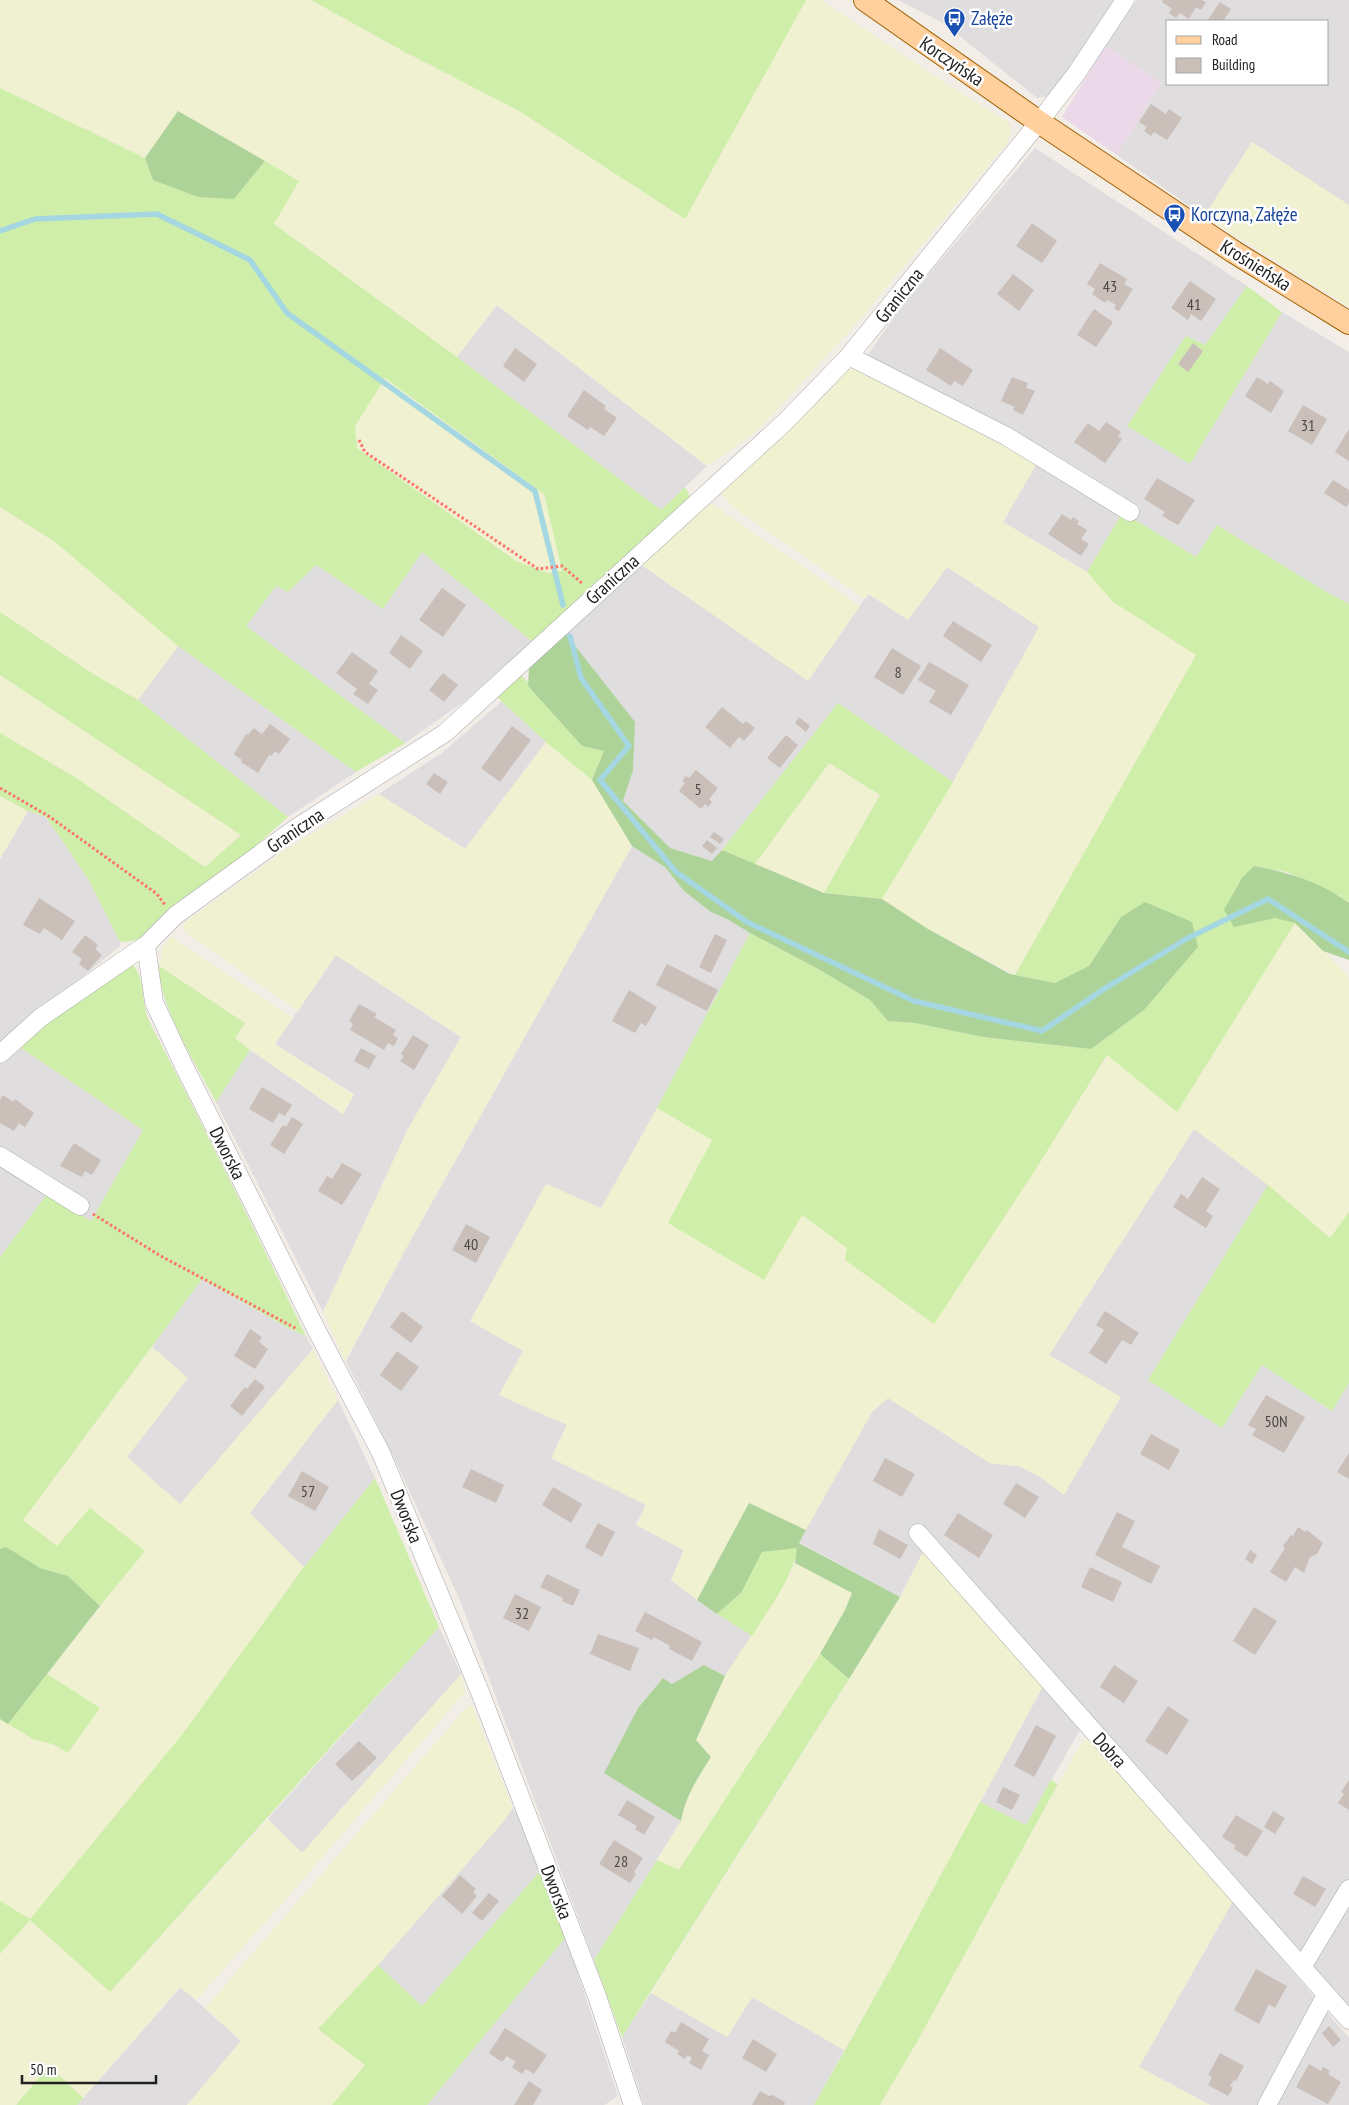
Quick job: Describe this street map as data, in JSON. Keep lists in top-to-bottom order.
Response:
{
  "streets": {
    "main road": ["Korczyńska", "Krośnieńska"],
    "street": ["Graniczna", "Dworska", "Dobra"]
  },
  "crossings": [
    ["Korczyńska", "Krośnieńska"],
    ["Korczyńska", "Graniczna"],
    ["Krośnieńska", "Graniczna"],
    ["Graniczna", "Dworska"]
  ],
  "places": {
    "bus stop": ["Załęże", "Korczyna, Załęże"]
  },
  "house_numbers": [
    "43",
    "41",
    "31",
    "8",
    "5",
    "40",
    "50N",
    "57",
    "32",
    "28"
  ],
  "legend": ["Road", "Building"],
  "scale_bar": "50 m"
}
